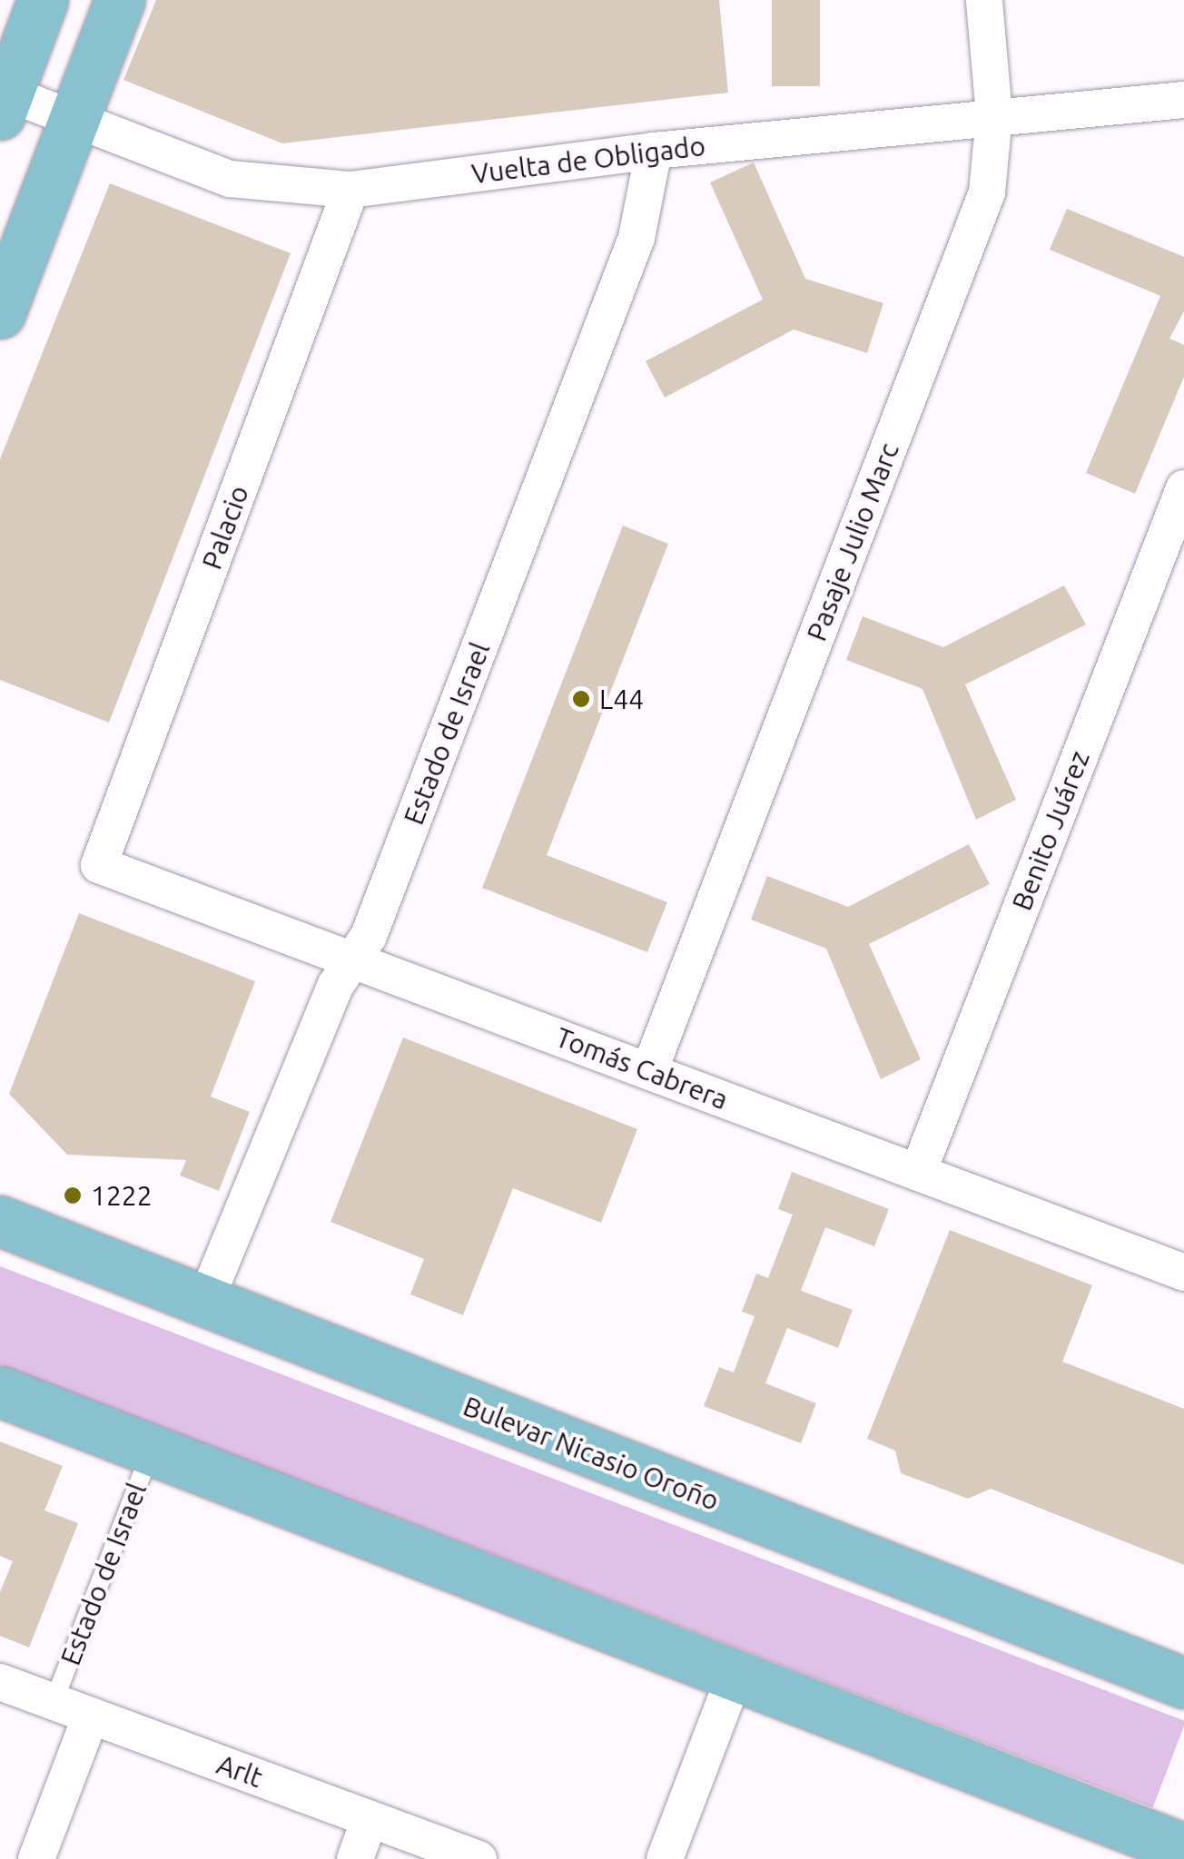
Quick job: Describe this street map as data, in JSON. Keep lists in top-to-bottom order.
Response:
{
  "streets": {
    "main road": ["Bulevar Nicasio Oroño"],
    "street": [
      "Vuelta de Obligado",
      "Palacio",
      "Pasaje Julio Marc",
      "Estado de Israel",
      "Benito Juárez",
      "Tomás Cabrera",
      "Arlt"
    ]
  },
  "crossings": [
    ["Vuelta de Obligado", "Palacio"],
    ["Vuelta de Obligado", "Pasaje Julio Marc"],
    ["Vuelta de Obligado", "Estado de Israel"],
    ["Palacio", "Tomás Cabrera"],
    ["Pasaje Julio Marc", "Tomás Cabrera"],
    ["Estado de Israel", "Tomás Cabrera"],
    ["Estado de Israel", "Bulevar Nicasio Oroño"],
    ["Estado de Israel", "Arlt"],
    ["Benito Juárez", "Tomás Cabrera"]
  ],
  "places": ["L44", "1222"]
}
